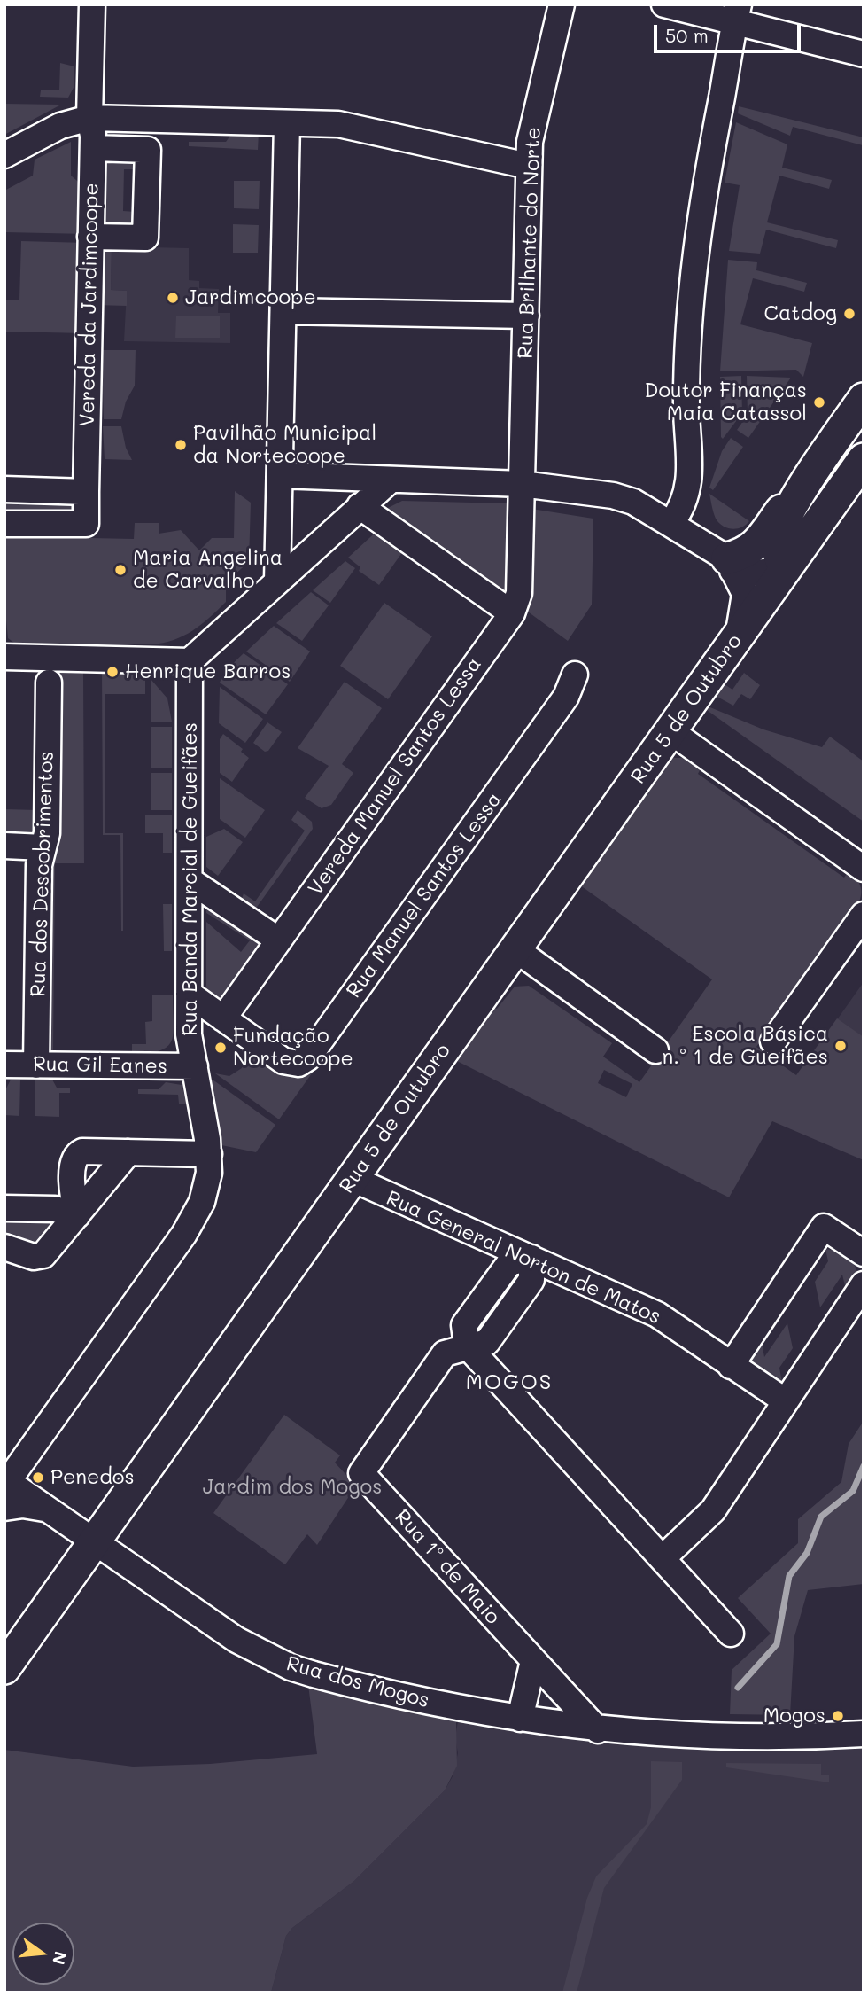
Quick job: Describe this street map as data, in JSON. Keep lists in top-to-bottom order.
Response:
{
  "streets": {
    "main road": ["Rua 5 de Outubro"],
    "street": [
      "Rua Brilhante do Norte",
      "Vereda da Jardimcoope",
      "Vereda Manuel Santos Lessa",
      "Rua dos Descobrimentos",
      "Rua Banda Marcial de Gueifães",
      "Rua Manuel Santos Lessa",
      "Rua Gil Eanes",
      "Rua General Norton de Matos",
      "Rua 1º de Maio",
      "Rua dos Mogos"
    ]
  },
  "crossings": [
    ["Rua Brilhante do Norte", "Vereda Manuel Santos Lessa"],
    ["Rua 5 de Outubro", "Rua General Norton de Matos"],
    ["Rua 5 de Outubro", "Rua dos Mogos"],
    ["Vereda Manuel Santos Lessa", "Rua Manuel Santos Lessa"],
    ["Rua dos Descobrimentos", "Rua Gil Eanes"],
    ["Rua Banda Marcial de Gueifães", "Rua Manuel Santos Lessa"],
    ["Rua Banda Marcial de Gueifães", "Rua Gil Eanes"],
    ["Rua Banda Marcial de Gueifães", "Rua dos Mogos"],
    ["Rua 1º de Maio", "Rua dos Mogos"]
  ],
  "districts": ["MOGOS"],
  "parks": ["Jardim dos Mogos"],
  "places": [
    "Jardimcoope",
    "Catdog",
    "Doutor Finanças Maia Catassol",
    "Pavilhão Municipal da Nortecoope",
    "Maria Angelina de Carvalho",
    "Henrique Barros",
    "Escola Básica n.º 1 de Gueifães",
    "Fundação Nortecoope",
    "Penedos",
    "Mogos"
  ],
  "scale_bar": "50 m",
  "north": "right"
}
